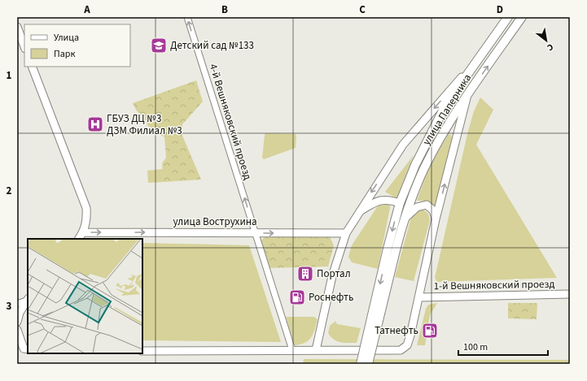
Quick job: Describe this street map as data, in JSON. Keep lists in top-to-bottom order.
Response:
{
  "streets": {
    "main road": ["улица Паперника"],
    "street": ["4-й Вешняковский проезд", "улица Вострухина", "1-й Вешняковский проезд"]
  },
  "crossings": [
    ["4-й Вешняковский проезд", "улица Вострухина"]
  ],
  "one_way": ["4-й Вешняковский проезд", "улица Вострухина"],
  "places": {
    "school or university": ["Детский сад №133"],
    "hospital": ["ГБУЗ ДЦ №3 ДЗМ Филиал №3"],
    "building": ["Портал"],
    "fuel station": ["Роснефть", "Татнефть"]
  },
  "legend": ["Улица", "Парк"],
  "scale_bar": "100 m",
  "north": "bottom right",
  "grid": {
    "columns": [
      "A",
      "B",
      "C",
      "D"
    ],
    "rows": ["1", "2", "3"]
  }
}
